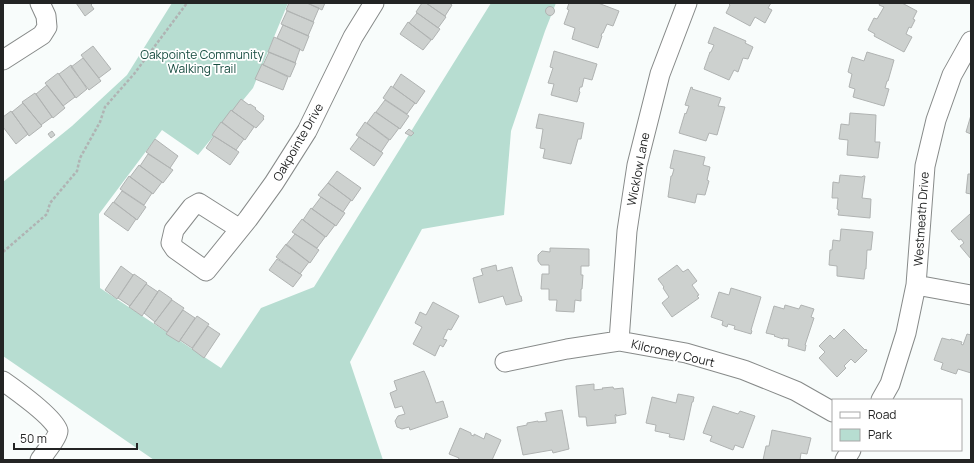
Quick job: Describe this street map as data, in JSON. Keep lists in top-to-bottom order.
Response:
{
  "streets": {
    "street": [
      "Oakpointe Drive",
      "Wicklow Lane",
      "Westmeath Drive",
      "Kilcroney Court"
    ]
  },
  "crossings": [
    ["Wicklow Lane", "Kilcroney Court"]
  ],
  "parks": ["Oakpointe Community Walking Trail"],
  "legend": ["Road", "Park"],
  "scale_bar": "50 m"
}
